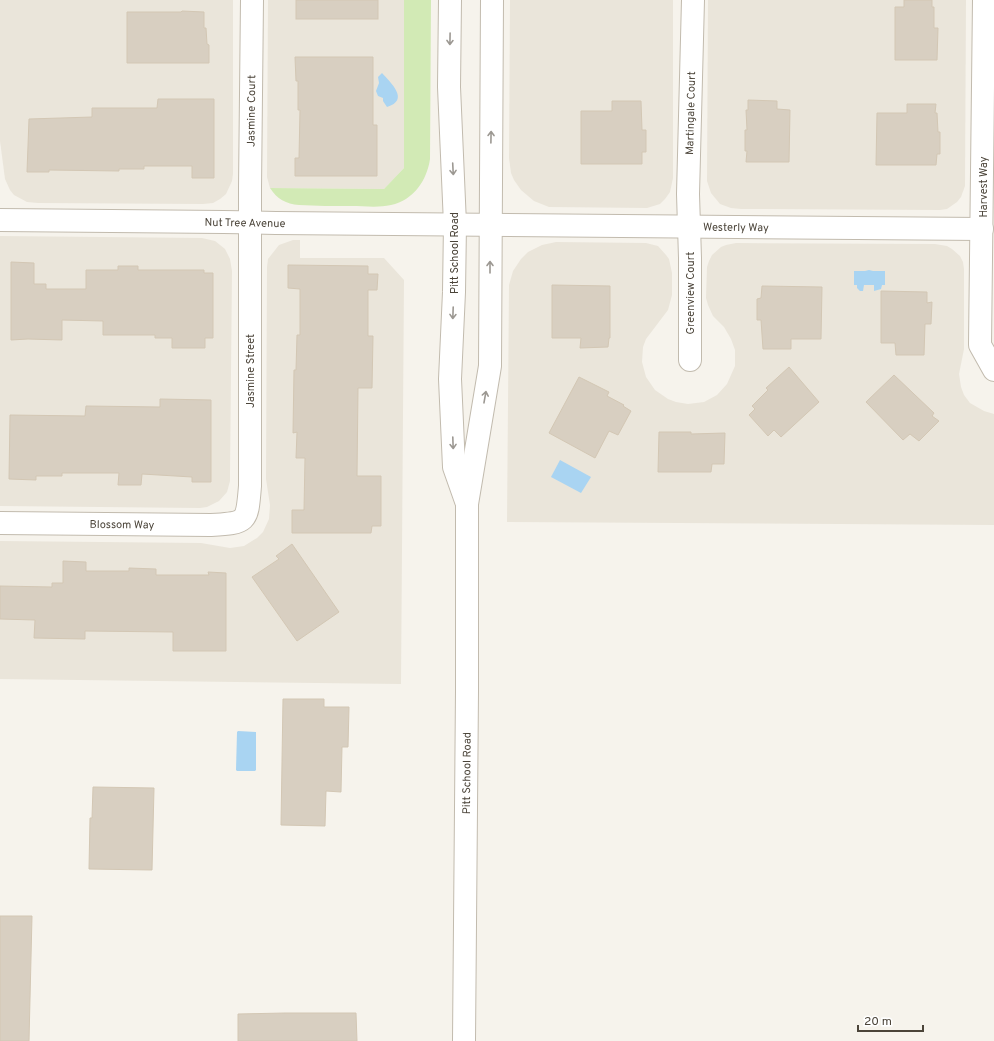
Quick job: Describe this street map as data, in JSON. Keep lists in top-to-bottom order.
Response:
{
  "streets": {
    "street": [
      "Jasmine Court",
      "Martingale Court",
      "Harvest Way",
      "Nut Tree Avenue",
      "Westerly Way",
      "Pitt School Road",
      "Greenview Court",
      "Jasmine Street",
      "Blossom Way"
    ]
  },
  "crossings": [
    ["Jasmine Court", "Nut Tree Avenue"],
    ["Jasmine Court", "Jasmine Street"],
    ["Martingale Court", "Westerly Way"],
    ["Martingale Court", "Greenview Court"],
    ["Harvest Way", "Westerly Way"],
    ["Nut Tree Avenue", "Westerly Way"],
    ["Nut Tree Avenue", "Pitt School Road"],
    ["Nut Tree Avenue", "Jasmine Street"],
    ["Westerly Way", "Pitt School Road"],
    ["Westerly Way", "Greenview Court"],
    ["Jasmine Street", "Blossom Way"]
  ],
  "scale_bar": "20 m"
}
